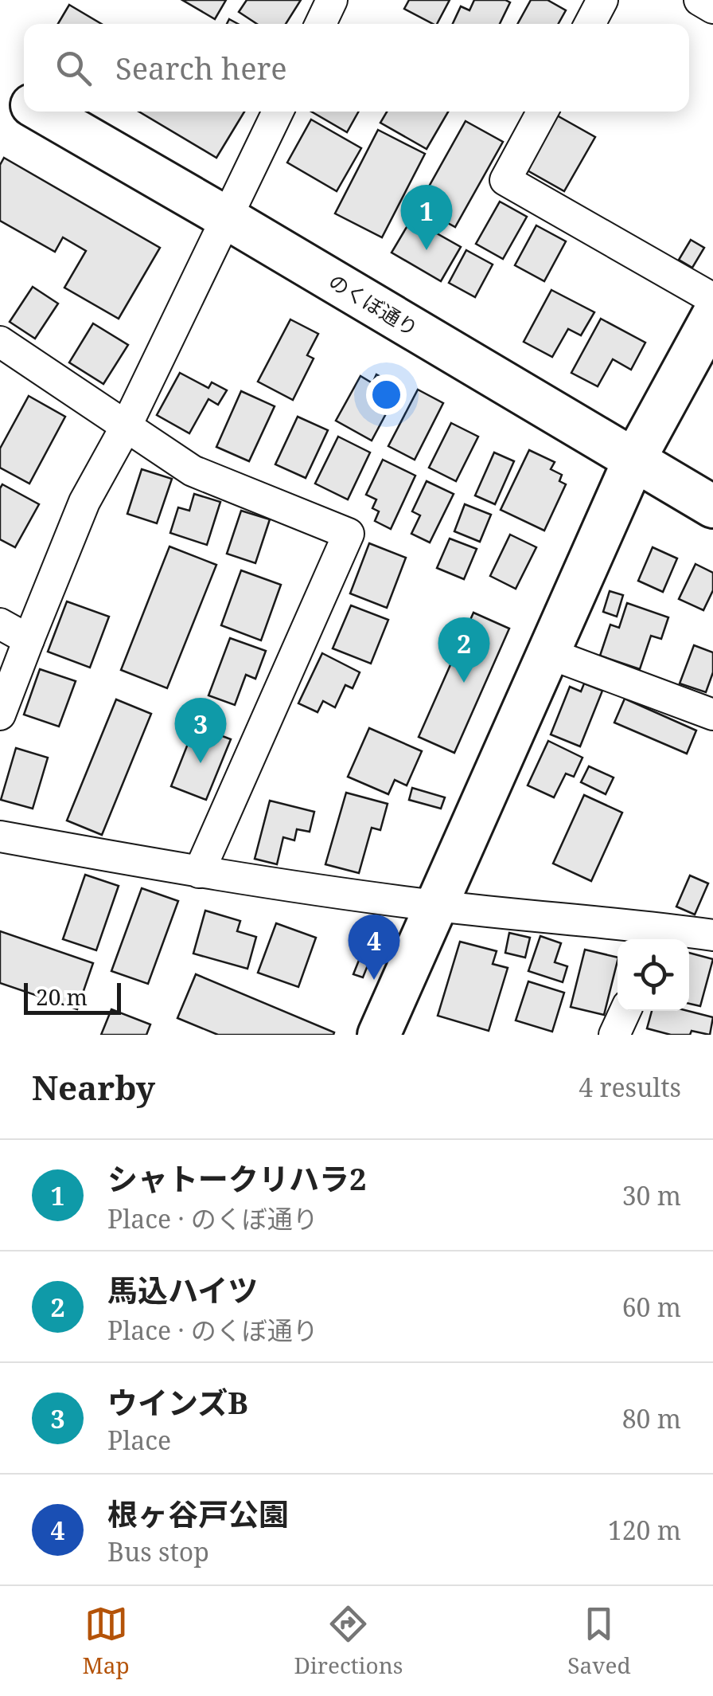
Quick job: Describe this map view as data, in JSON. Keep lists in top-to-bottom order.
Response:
{
  "streets": {
    "street": ["のくぼ通り"]
  },
  "scale_bar": "20 m",
  "page": {
    "search": "Search here",
    "pins": [
      "1",
      "2",
      "3",
      "4"
    ],
    "scale": "20 m",
    "heading": ["Nearby", "4 results"],
    "list": [
      {
        "mark": "1",
        "name": "シャトークリハラ2",
        "note": "Place · のくぼ通り",
        "value": "30 m"
      },
      {
        "mark": "2",
        "name": "馬込ハイツ",
        "note": "Place · のくぼ通り",
        "value": "60 m"
      },
      {
        "mark": "3",
        "name": "ウインズB",
        "note": "Place",
        "value": "80 m"
      },
      {
        "mark": "4",
        "name": "根ヶ谷戸公園",
        "note": "Bus stop",
        "value": "120 m"
      }
    ],
    "nav": ["Map", "Directions", "Saved"]
  }
}
